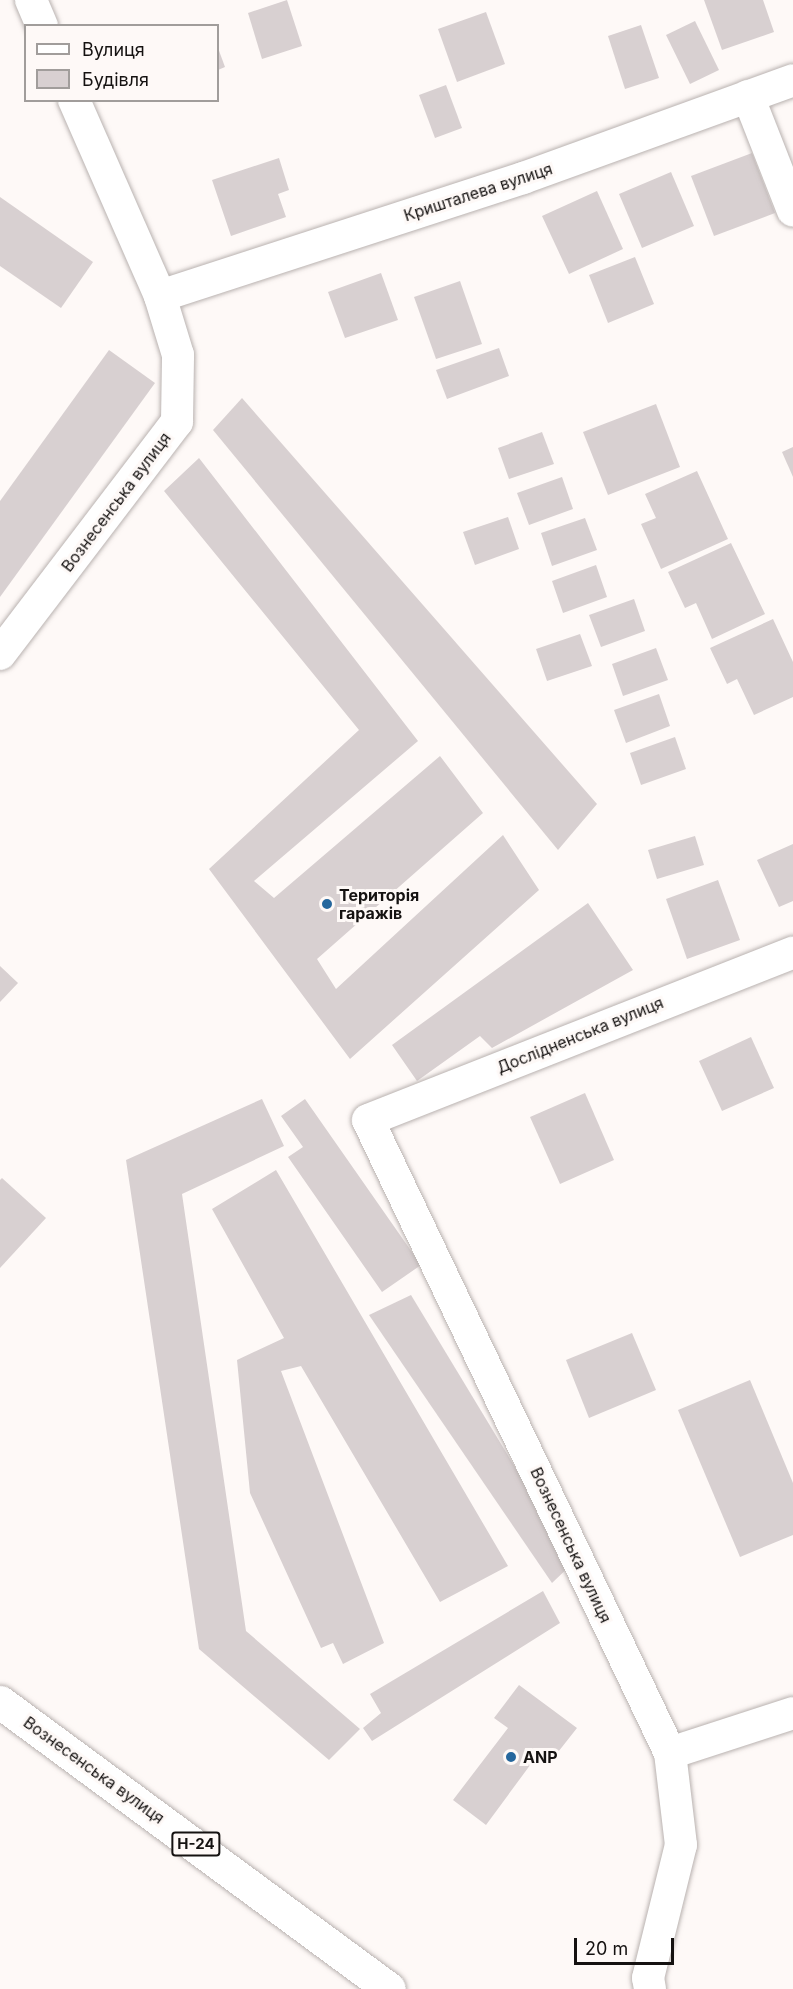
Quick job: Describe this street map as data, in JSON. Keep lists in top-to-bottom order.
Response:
{
  "streets": {
    "main road": ["Вознесенська вулиця", "Н-24"],
    "street": ["Кришталева вулиця", "Дослідненська вулиця"]
  },
  "crossings": [
    ["Кришталева вулиця", "Вознесенська вулиця"],
    ["Вознесенська вулиця", "Дослідненська вулиця"]
  ],
  "places": ["Територія гаражів", "ANP"],
  "legend": ["Вулиця", "Будівля"],
  "scale_bar": "20 m"
}
